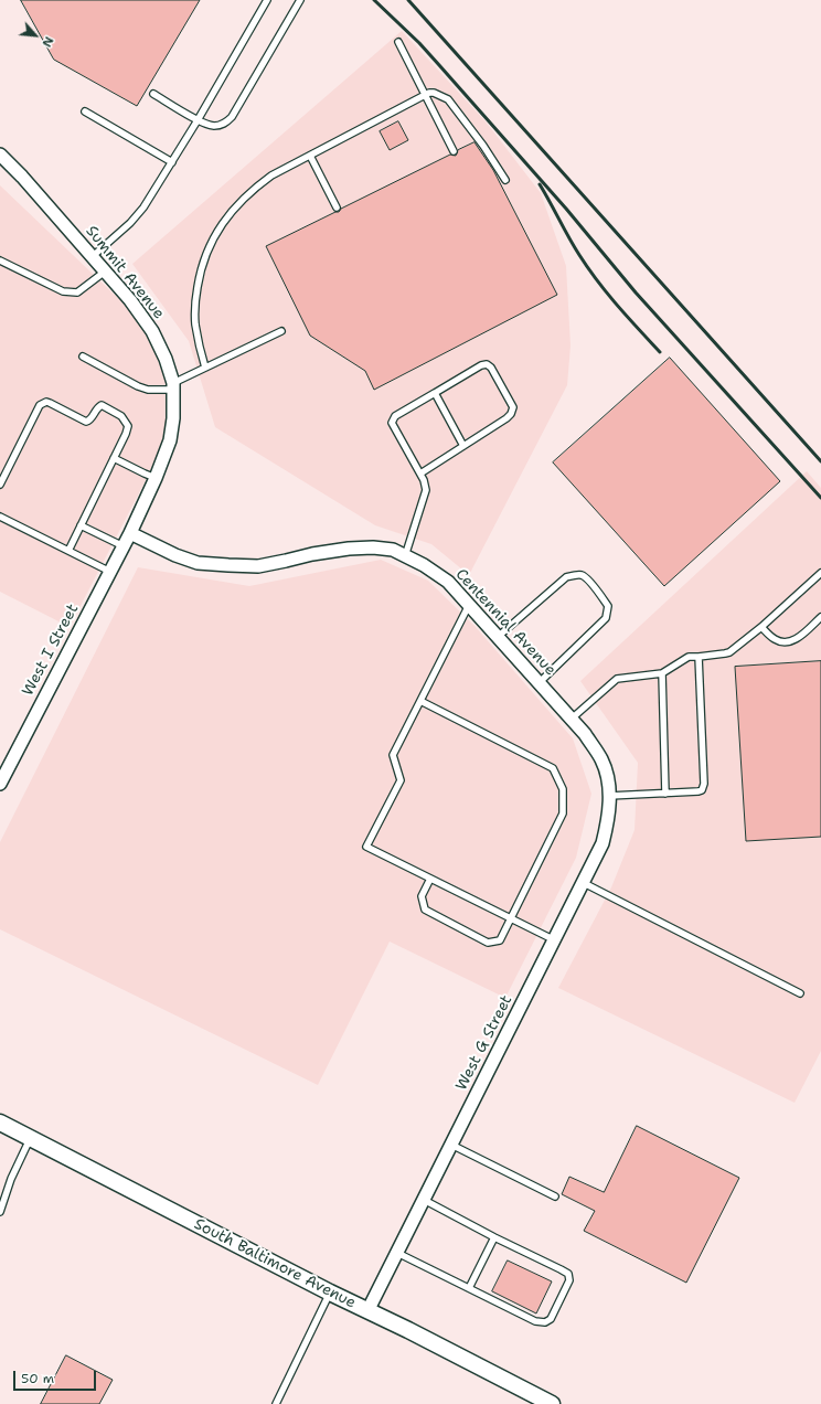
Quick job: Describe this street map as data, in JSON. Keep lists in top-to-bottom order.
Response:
{
  "streets": {
    "street": [
      "Summit Avenue",
      "Centennial Avenue",
      "West I Street",
      "West G Street",
      "South Baltimore Avenue"
    ]
  },
  "crossings": [
    ["Summit Avenue", "Centennial Avenue"],
    ["Summit Avenue", "West I Street"],
    ["Centennial Avenue", "West I Street"],
    ["Centennial Avenue", "West G Street"],
    ["West G Street", "South Baltimore Avenue"]
  ],
  "scale_bar": "50 m",
  "north": "bottom right"
}
